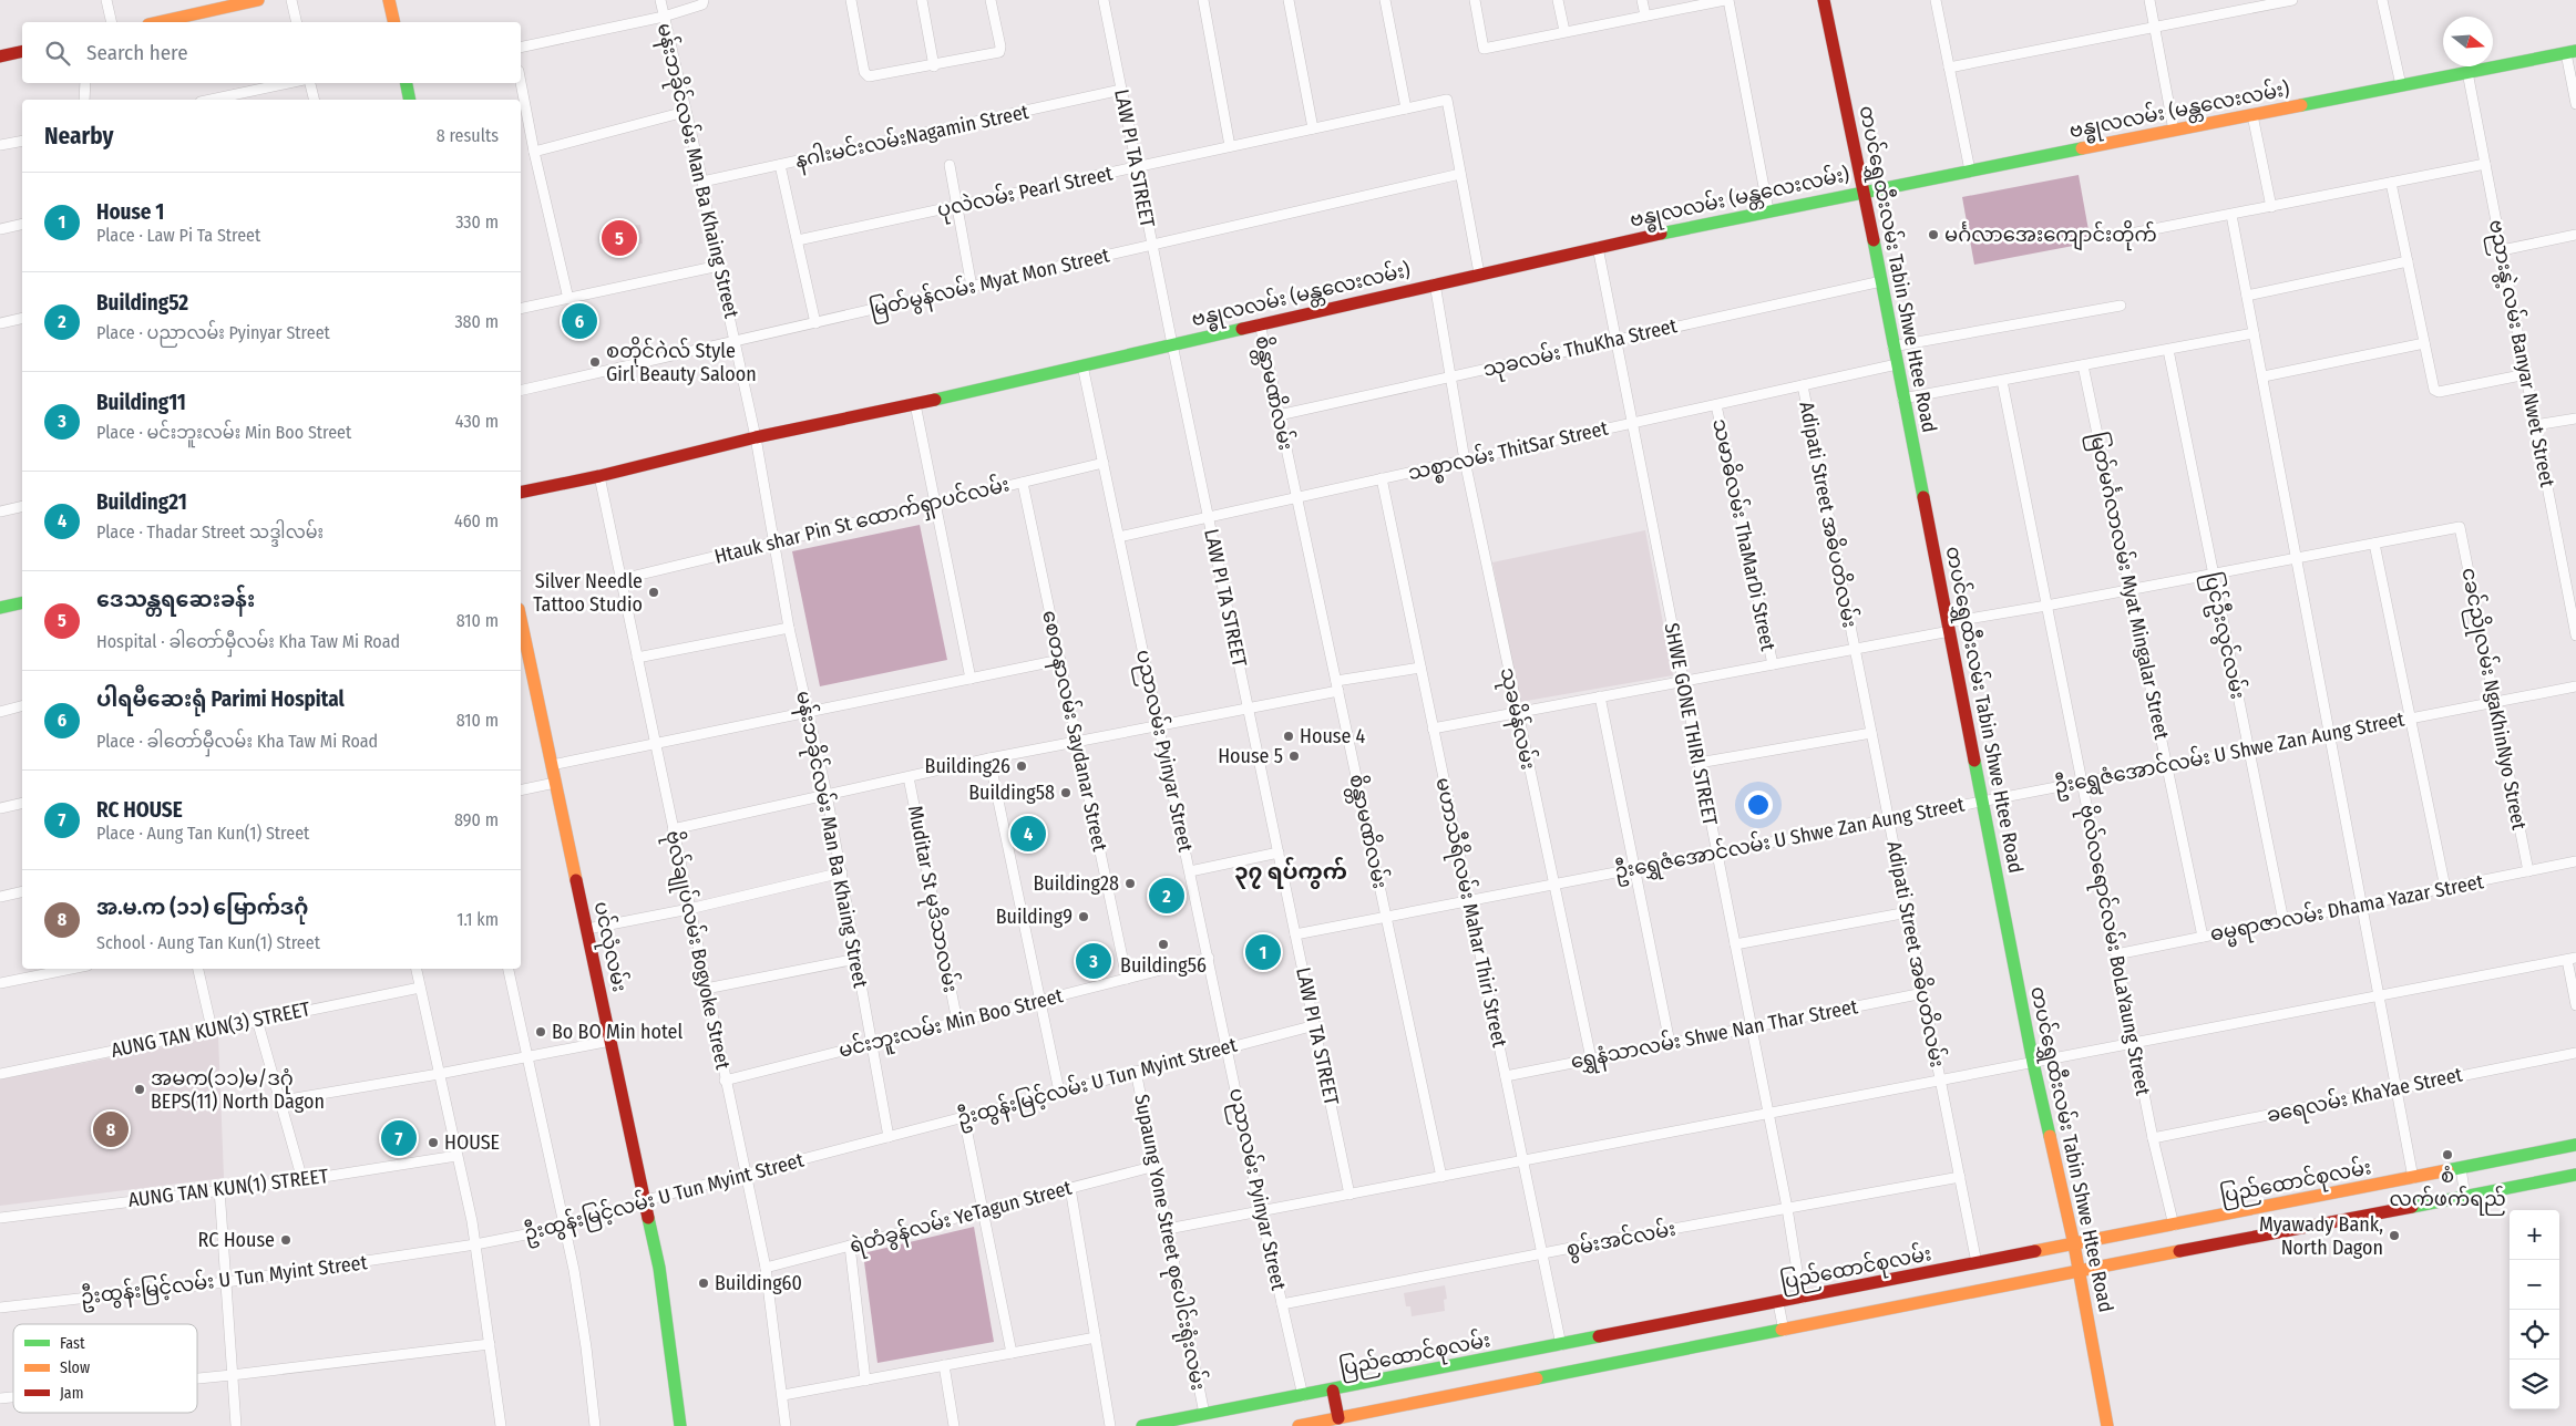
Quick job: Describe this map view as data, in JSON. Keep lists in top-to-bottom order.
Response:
{
  "streets": {
    "street": [
      "ဗန္ဓုလလမ်း (မန္တလေးလမ်း)",
      "နဂါးမင်းလမ်းNagamin Street",
      "LAW PI TA STREET",
      "မန်းဘခိုင်လမ်း Man Ba Khaing Street",
      "ပုလဲလမ်း Pearl Street",
      "တပင်ရွှေထီးလမ်း Tabin Shwe Htee Road",
      "မြတ်မွန်လမ်း Myat Mon Street",
      "သုခလမ်း ThuKha Street",
      "ဗညားနွဲ့လမ်း Banyar Nwet Street",
      "စိန္တာမဏိလမ်း",
      "သစ္စာလမ်း ThitSar Street",
      "Adipati Street အဓိပတိလမ်း",
      "Htauk shar Pin St ထောက်ရှာပင်လမ်း",
      "သမာဓိလမ်း ThaMarDi Street",
      "မြတ်မင်္ဂလာလမ်း Myat Mingalar Street",
      "ပြင်ဦးလွင်လမ်း",
      "ငခင်ညိုလမ်း NgaKhinNyo Street",
      "သုခမိန်လမ်း",
      "SHWE GONE THIRI STREET",
      "စေတနာလမ်း Saydanar Street",
      "ပညာလမ်း Pyinyar Street",
      "ဦးရွှေဇံအောင်လမ်း U Shwe Zan Aung Street",
      "Muditar St မုဒိသာလမ်း",
      "ဓမ္မရာဇာလမ်း Dhama Yazar Street",
      "မဟာသီရိလမ်း Mahar Thiri Street",
      "ပင်လုံလမ်း",
      "ဗိုလ်ချုပ်လမ်း Bogyoke Street",
      "ဗိုလ်လရောင်လမ်း BoLaYaung Street",
      "မင်းဘူးလမ်း Min Boo Street",
      "AUNG TAN KUN(3) STREET",
      "ရွှေနံသာလမ်း Shwe Nan Thar Street",
      "ဦးထွန်းမြင့်လမ်း U Tun Myint Street",
      "ခရေလမ်း KhaYae Street",
      "ပြည်ထောင်စုလမ်း",
      "AUNG TAN KUN(1) STREET",
      "ရဲတံခွန်လမ်း YeTagun Street",
      "စွမ်းအင်လမ်း",
      "Supaung Yone Street စုပေါင်းရုံးလမ်း"
    ]
  },
  "crossings": [
    ["ဗန္ဓုလလမ်း (မန္တလေးလမ်း)", "LAW PI TA STREET"],
    ["ဗန္ဓုလလမ်း (မန္တလေးလမ်း)", "မန်းဘခိုင်လမ်း Man Ba Khaing Street"],
    ["ဗန္ဓုလလမ်း (မန္တလေးလမ်း)", "တပင်ရွှေထီးလမ်း Tabin Shwe Htee Road"],
    ["ဗန္ဓုလလမ်း (မန္တလေးလမ်း)", "ဗညားနွဲ့လမ်း Banyar Nwet Street"],
    ["ဗန္ဓုလလမ်း (မန္တလေးလမ်း)", "စိန္တာမဏိလမ်း"],
    ["ဗန္ဓုလလမ်း (မန္တလေးလမ်း)", "သုခမိန်လမ်း"],
    ["ဗန္ဓုလလမ်း (မန္တလေးလမ်း)", "SHWE GONE THIRI STREET"],
    ["ဗန္ဓုလလမ်း (မန္တလေးလမ်း)", "ပညာလမ်း Pyinyar Street"],
    ["ဗန္ဓုလလမ်း (မန္တလေးလမ်း)", "ဗိုလ်ချုပ်လမ်း Bogyoke Street"],
    ["နဂါးမင်းလမ်းNagamin Street", "LAW PI TA STREET"],
    ["နဂါးမင်းလမ်းNagamin Street", "မန်းဘခိုင်လမ်း Man Ba Khaing Street"],
    ["LAW PI TA STREET", "ပုလဲလမ်း Pearl Street"],
    ["LAW PI TA STREET", "မြတ်မွန်လမ်း Myat Mon Street"],
    ["LAW PI TA STREET", "သစ္စာလမ်း ThitSar Street"],
    ["LAW PI TA STREET", "ဦးရွှေဇံအောင်လမ်း U Shwe Zan Aung Street"],
    ["LAW PI TA STREET", "ဦးထွန်းမြင့်လမ်း U Tun Myint Street"],
    ["မန်းဘခိုင်လမ်း Man Ba Khaing Street", "မြတ်မွန်လမ်း Myat Mon Street"],
    ["မန်းဘခိုင်လမ်း Man Ba Khaing Street", "Htauk shar Pin St ထောက်ရှာပင်လမ်း"],
    ["မန်းဘခိုင်လမ်း Man Ba Khaing Street", "မင်းဘူးလမ်း Min Boo Street"],
    ["မန်းဘခိုင်လမ်း Man Ba Khaing Street", "ဦးထွန်းမြင့်လမ်း U Tun Myint Street"],
    ["ပုလဲလမ်း Pearl Street", "မြတ်မွန်လမ်း Myat Mon Street"],
    ["တပင်ရွှေထီးလမ်း Tabin Shwe Htee Road", "သုခလမ်း ThuKha Street"],
    ["တပင်ရွှေထီးလမ်း Tabin Shwe Htee Road", "သစ္စာလမ်း ThitSar Street"],
    ["တပင်ရွှေထီးလမ်း Tabin Shwe Htee Road", "ဦးရွှေဇံအောင်လမ်း U Shwe Zan Aung Street"],
    ["တပင်ရွှေထီးလမ်း Tabin Shwe Htee Road", "ပြည်ထောင်စုလမ်း"],
    ["သုခလမ်း ThuKha Street", "စိန္တာမဏိလမ်း"],
    ["သုခလမ်း ThuKha Street", "သုခမိန်လမ်း"],
    ["သုခလမ်း ThuKha Street", "SHWE GONE THIRI STREET"],
    ["စိန္တာမဏိလမ်း", "သစ္စာလမ်း ThitSar Street"],
    ["စိန္တာမဏိလမ်း", "ဦးရွှေဇံအောင်လမ်း U Shwe Zan Aung Street"],
    ["သစ္စာလမ်း ThitSar Street", "Adipati Street အဓိပတိလမ်း"],
    ["သစ္စာလမ်း ThitSar Street", "သမာဓိလမ်း ThaMarDi Street"],
    ["သစ္စာလမ်း ThitSar Street", "သုခမိန်လမ်း"],
    ["သစ္စာလမ်း ThitSar Street", "SHWE GONE THIRI STREET"],
    ["သစ္စာလမ်း ThitSar Street", "ပညာလမ်း Pyinyar Street"],
    ["သစ္စာလမ်း ThitSar Street", "မဟာသီရိလမ်း Mahar Thiri Street"],
    ["Adipati Street အဓိပတိလမ်း", "ဦးရွှေဇံအောင်လမ်း U Shwe Zan Aung Street"],
    ["Adipati Street အဓိပတိလမ်း", "ရွှေနံသာလမ်း Shwe Nan Thar Street"],
    ["Adipati Street အဓိပတိလမ်း", "ပြည်ထောင်စုလမ်း"],
    ["Adipati Street အဓိပတိလမ်း", "စွမ်းအင်လမ်း"],
    ["Htauk shar Pin St ထောက်ရှာပင်လမ်း", "စေတနာလမ်း Saydanar Street"],
    ["Htauk shar Pin St ထောက်ရှာပင်လမ်း", "ပညာလမ်း Pyinyar Street"],
    ["Htauk shar Pin St ထောက်ရှာပင်လမ်း", "ဗိုလ်ချုပ်လမ်း Bogyoke Street"],
    ["မြတ်မင်္ဂလာလမ်း Myat Mingalar Street", "ဦးရွှေဇံအောင်လမ်း U Shwe Zan Aung Street"],
    ["မြတ်မင်္ဂလာလမ်း Myat Mingalar Street", "ဓမ္မရာဇာလမ်း Dhama Yazar Street"],
    ["ပြင်ဦးလွင်လမ်း", "ဦးရွှေဇံအောင်လမ်း U Shwe Zan Aung Street"],
    ["ပြင်ဦးလွင်လမ်း", "ဓမ္မရာဇာလမ်း Dhama Yazar Street"],
    ["ငခင်ညိုလမ်း NgaKhinNyo Street", "ဦးရွှေဇံအောင်လမ်း U Shwe Zan Aung Street"],
    ["ငခင်ညိုလမ်း NgaKhinNyo Street", "ဓမ္မရာဇာလမ်း Dhama Yazar Street"],
    ["သုခမိန်လမ်း", "ဦးရွှေဇံအောင်လမ်း U Shwe Zan Aung Street"],
    ["သုခမိန်လမ်း", "ရွှေနံသာလမ်း Shwe Nan Thar Street"],
    ["SHWE GONE THIRI STREET", "ဦးရွှေဇံအောင်လမ်း U Shwe Zan Aung Street"],
    ["SHWE GONE THIRI STREET", "ရွှေနံသာလမ်း Shwe Nan Thar Street"],
    ["SHWE GONE THIRI STREET", "ပြည်ထောင်စုလမ်း"],
    ["SHWE GONE THIRI STREET", "စွမ်းအင်လမ်း"],
    ["စေတနာလမ်း Saydanar Street", "မင်းဘူးလမ်း Min Boo Street"],
    ["ပညာလမ်း Pyinyar Street", "မင်းဘူးလမ်း Min Boo Street"],
    ["ပညာလမ်း Pyinyar Street", "ဦးထွန်းမြင့်လမ်း U Tun Myint Street"],
    ["ပညာလမ်း Pyinyar Street", "ပြည်ထောင်စုလမ်း"],
    ["ပညာလမ်း Pyinyar Street", "စွမ်းအင်လမ်း"],
    ["ဦးရွှေဇံအောင်လမ်း U Shwe Zan Aung Street", "မဟာသီရိလမ်း Mahar Thiri Street"],
    ["ဦးရွှေဇံအောင်လမ်း U Shwe Zan Aung Street", "ဗိုလ်လရောင်လမ်း BoLaYaung Street"],
    ["Muditar St မုဒိသာလမ်း", "မင်းဘူးလမ်း Min Boo Street"],
    ["ဓမ္မရာဇာလမ်း Dhama Yazar Street", "ဗိုလ်လရောင်လမ်း BoLaYaung Street"],
    ["မဟာသီရိလမ်း Mahar Thiri Street", "ရွှေနံသာလမ်း Shwe Nan Thar Street"],
    ["မဟာသီရိလမ်း Mahar Thiri Street", "ပြည်ထောင်စုလမ်း"],
    ["မဟာသီရိလမ်း Mahar Thiri Street", "စွမ်းအင်လမ်း"],
    ["ပင်လုံလမ်း", "ဦးထွန်းမြင့်လမ်း U Tun Myint Street"],
    ["ဗိုလ်ချုပ်လမ်း Bogyoke Street", "မင်းဘူးလမ်း Min Boo Street"],
    ["ဗိုလ်ချုပ်လမ်း Bogyoke Street", "ဦးထွန်းမြင့်လမ်း U Tun Myint Street"],
    ["ဗိုလ်ချုပ်လမ်း Bogyoke Street", "ရဲတံခွန်လမ်း YeTagun Street"],
    ["ဗိုလ်လရောင်လမ်း BoLaYaung Street", "ခရေလမ်း KhaYae Street"],
    ["ဗိုလ်လရောင်လမ်း BoLaYaung Street", "ပြည်ထောင်စုလမ်း"],
    ["ဦးထွန်းမြင့်လမ်း U Tun Myint Street", "Supaung Yone Street စုပေါင်းရုံးလမ်း"],
    ["ပြည်ထောင်စုလမ်း", "Supaung Yone Street စုပေါင်းရုံးလမ်း"],
    ["ရဲတံခွန်လမ်း YeTagun Street", "Supaung Yone Street စုပေါင်းရုံးလမ်း"]
  ],
  "districts": ["၃၇ ရပ်ကွက်"],
  "places": [
    "မင်္ဂလာအေးကျောင်းတိုက်",
    "စတိုင်ဂဲလ် Style Girl Beauty Saloon",
    "Silver Needle Tattoo Studio",
    "House 4",
    "House 5",
    "Building26",
    "Building58",
    "Building28",
    "Building9",
    "Building56",
    "Bo BO Min hotel",
    "အမက(၁၁)မ/ဒဂုံ BEPS(11) North Dagon",
    "HOUSE",
    "စံ လက်ဖက်ရည်",
    "Myawady Bank, North Dagon",
    "RC House",
    "Building60"
  ],
  "legend": ["Fast", "Slow", "Jam"],
  "north": "right",
  "page": {
    "search": "Search here",
    "heading": ["Nearby", "8 results"],
    "list": [
      {
        "mark": "1",
        "name": "House 1",
        "note": "Place · Law Pi Ta Street",
        "value": "330 m"
      },
      {
        "mark": "2",
        "name": "Building52",
        "note": "Place · ပညာလမ်း Pyinyar Street",
        "value": "380 m"
      },
      {
        "mark": "3",
        "name": "Building11",
        "note": "Place · မင်းဘူးလမ်း Min Boo Street",
        "value": "430 m"
      },
      {
        "mark": "4",
        "name": "Building21",
        "note": "Place · Thadar Street သဒ္ဒါလမ်း",
        "value": "460 m"
      },
      {
        "mark": "5",
        "name": "ဒေသန္တရဆေးခန်း",
        "note": "Hospital · ခါတော်မှီလမ်း Kha Taw Mi Road",
        "value": "810 m"
      },
      {
        "mark": "6",
        "name": "ပါရမီဆေးရုံ Parimi Hospital",
        "note": "Place · ခါတော်မှီလမ်း Kha Taw Mi Road",
        "value": "810 m"
      },
      {
        "mark": "7",
        "name": "RC HOUSE",
        "note": "Place · Aung Tan Kun(1) Street",
        "value": "890 m"
      },
      {
        "mark": "8",
        "name": "အ.မ.က (၁၁) မြောက်ဒဂုံ",
        "note": "School · Aung Tan Kun(1) Street",
        "value": "1.1 km"
      }
    ],
    "pins": [
      "5",
      "6",
      "4",
      "2",
      "1",
      "3",
      "8",
      "7"
    ],
    "map_buttons": ["+", "−"]
  }
}
